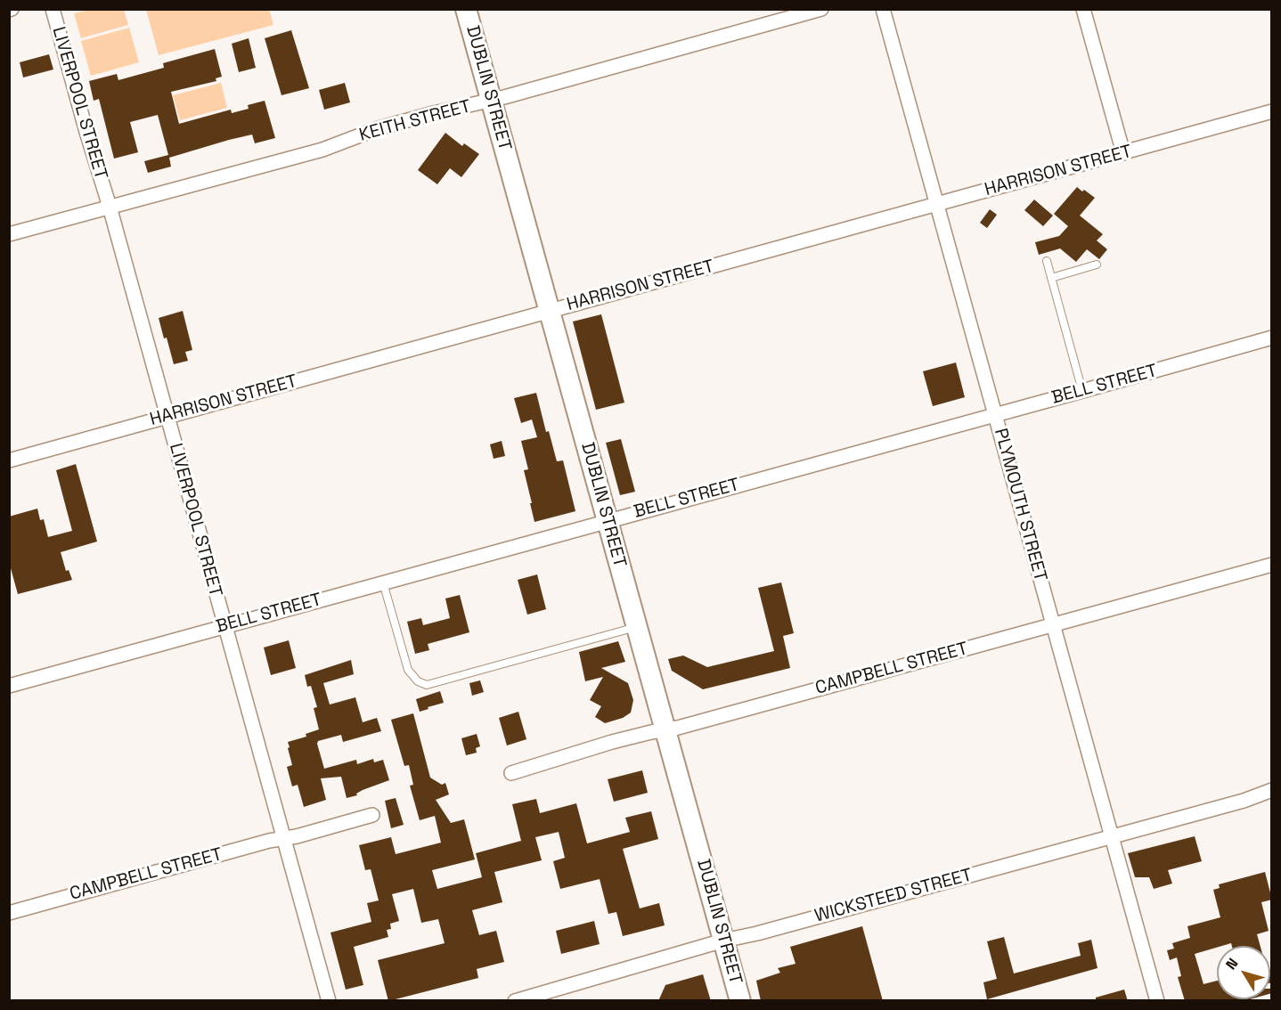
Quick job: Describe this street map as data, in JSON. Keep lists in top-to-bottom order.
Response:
{
  "streets": {
    "main road": ["DUBLIN STREET"],
    "street": [
      "LIVERPOOL STREET",
      "KEITH STREET",
      "HARRISON STREET",
      "BELL STREET",
      "PLYMOUTH STREET",
      "CAMPBELL STREET",
      "WICKSTEED STREET"
    ]
  },
  "crossings": [
    ["DUBLIN STREET", "KEITH STREET"],
    ["DUBLIN STREET", "HARRISON STREET"],
    ["DUBLIN STREET", "BELL STREET"],
    ["DUBLIN STREET", "CAMPBELL STREET"],
    ["DUBLIN STREET", "WICKSTEED STREET"],
    ["LIVERPOOL STREET", "KEITH STREET"],
    ["LIVERPOOL STREET", "HARRISON STREET"],
    ["LIVERPOOL STREET", "BELL STREET"],
    ["LIVERPOOL STREET", "CAMPBELL STREET"],
    ["HARRISON STREET", "PLYMOUTH STREET"],
    ["BELL STREET", "PLYMOUTH STREET"],
    ["PLYMOUTH STREET", "CAMPBELL STREET"],
    ["PLYMOUTH STREET", "WICKSTEED STREET"]
  ],
  "north": "top left"
}
